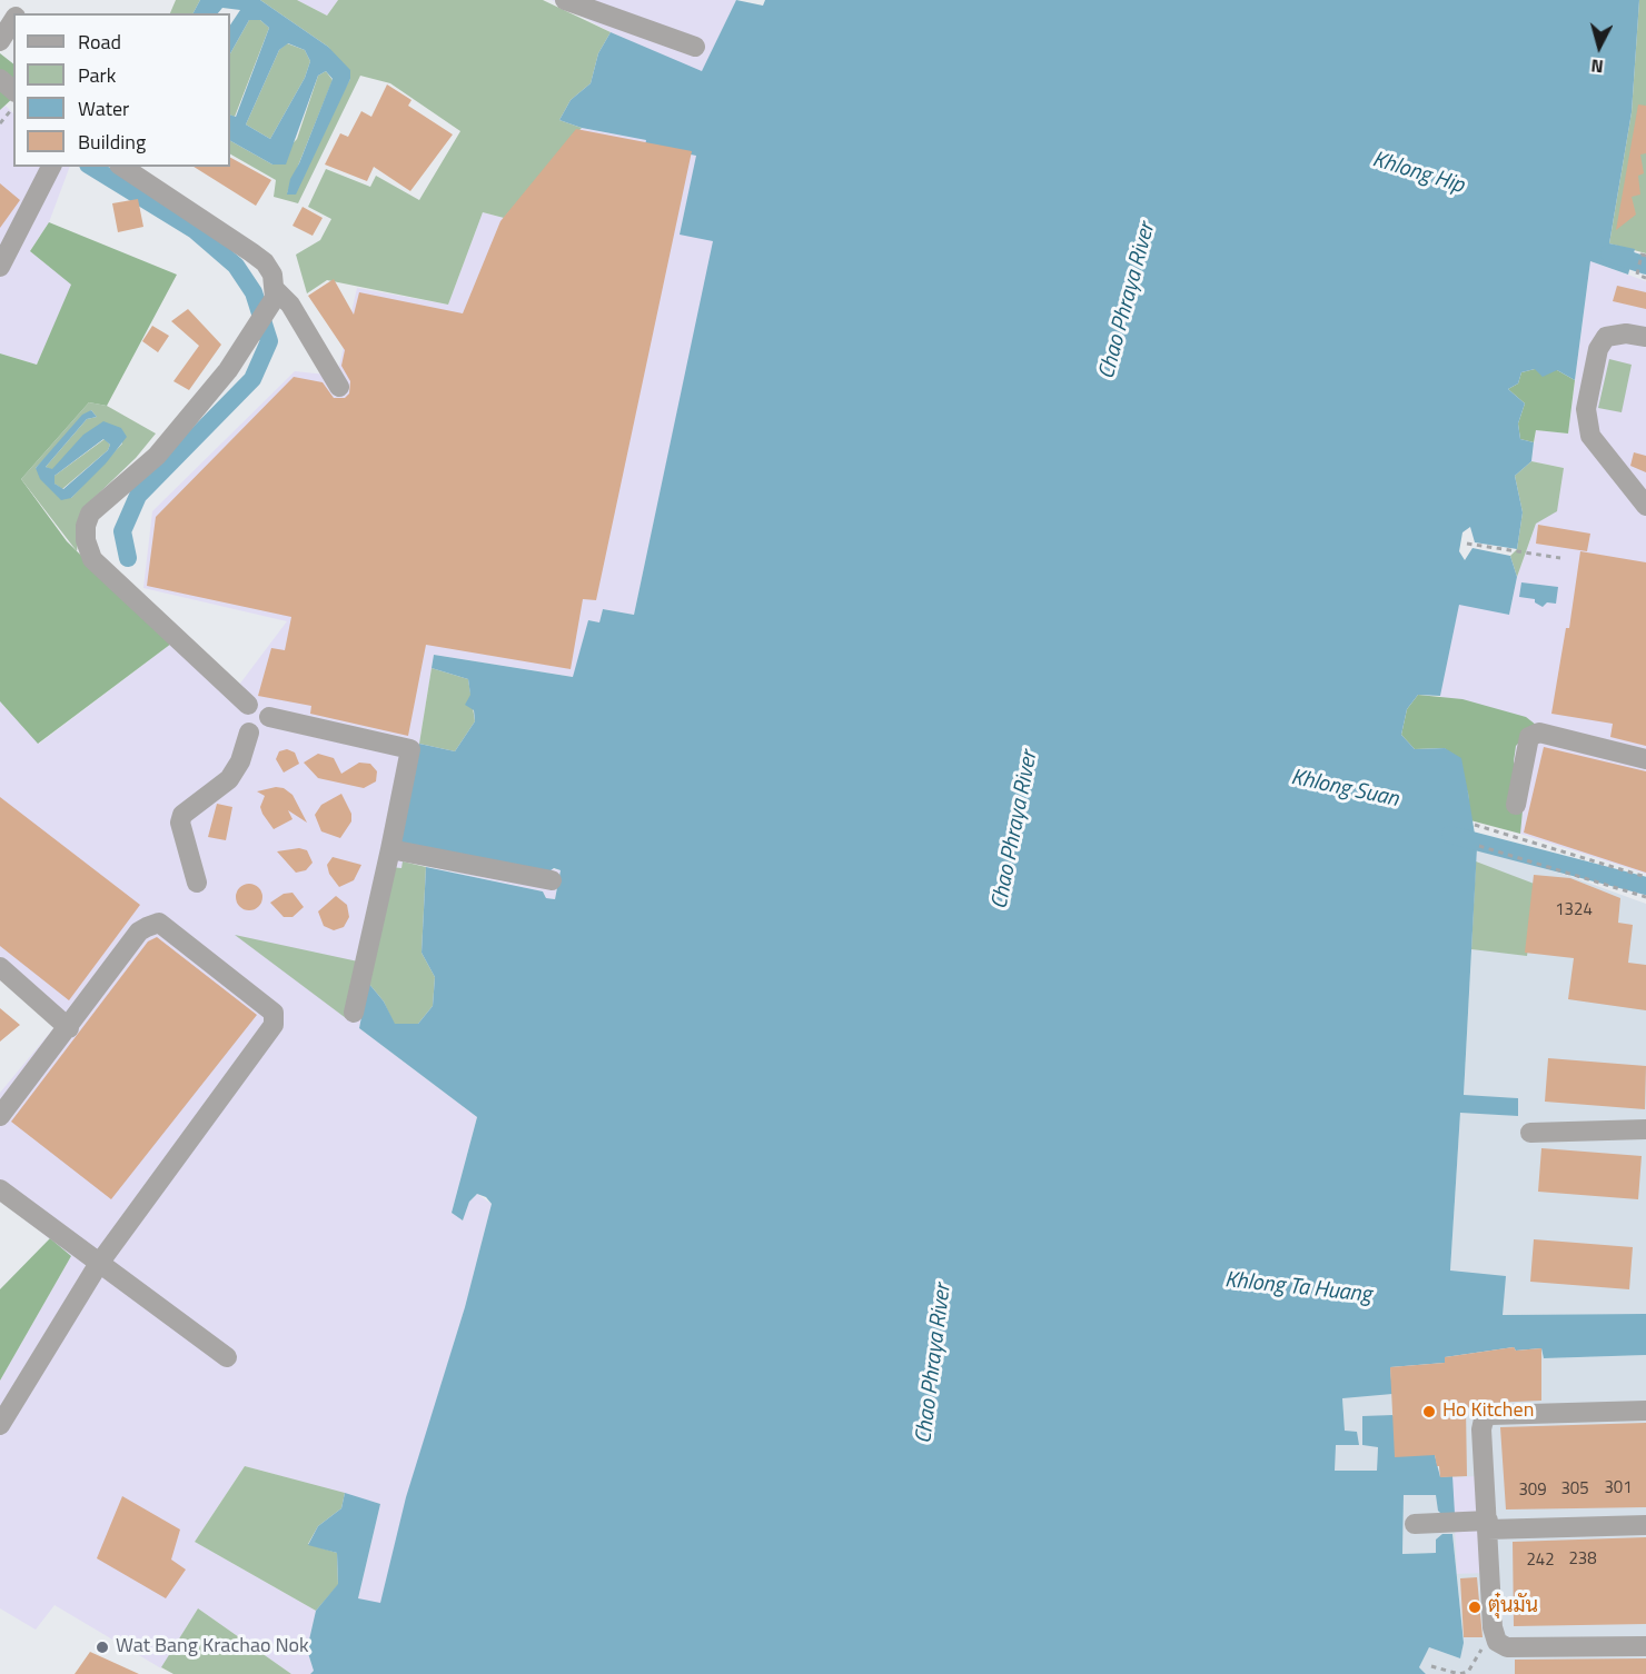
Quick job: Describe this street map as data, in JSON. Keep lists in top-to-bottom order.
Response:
{
  "water": [
    "Khlong Hip",
    "Chao Phraya River",
    "Khlong Suan",
    "Khlong Ta Huang"
  ],
  "places": ["Ho Kitchen", "ตุ๋นมัน", "Wat Bang Krachao Nok"],
  "house_numbers": [
    "1324",
    "301",
    "305",
    "309",
    "238",
    "242"
  ],
  "legend": [
    "Road",
    "Park",
    "Water",
    "Building"
  ],
  "north": "bottom"
}
